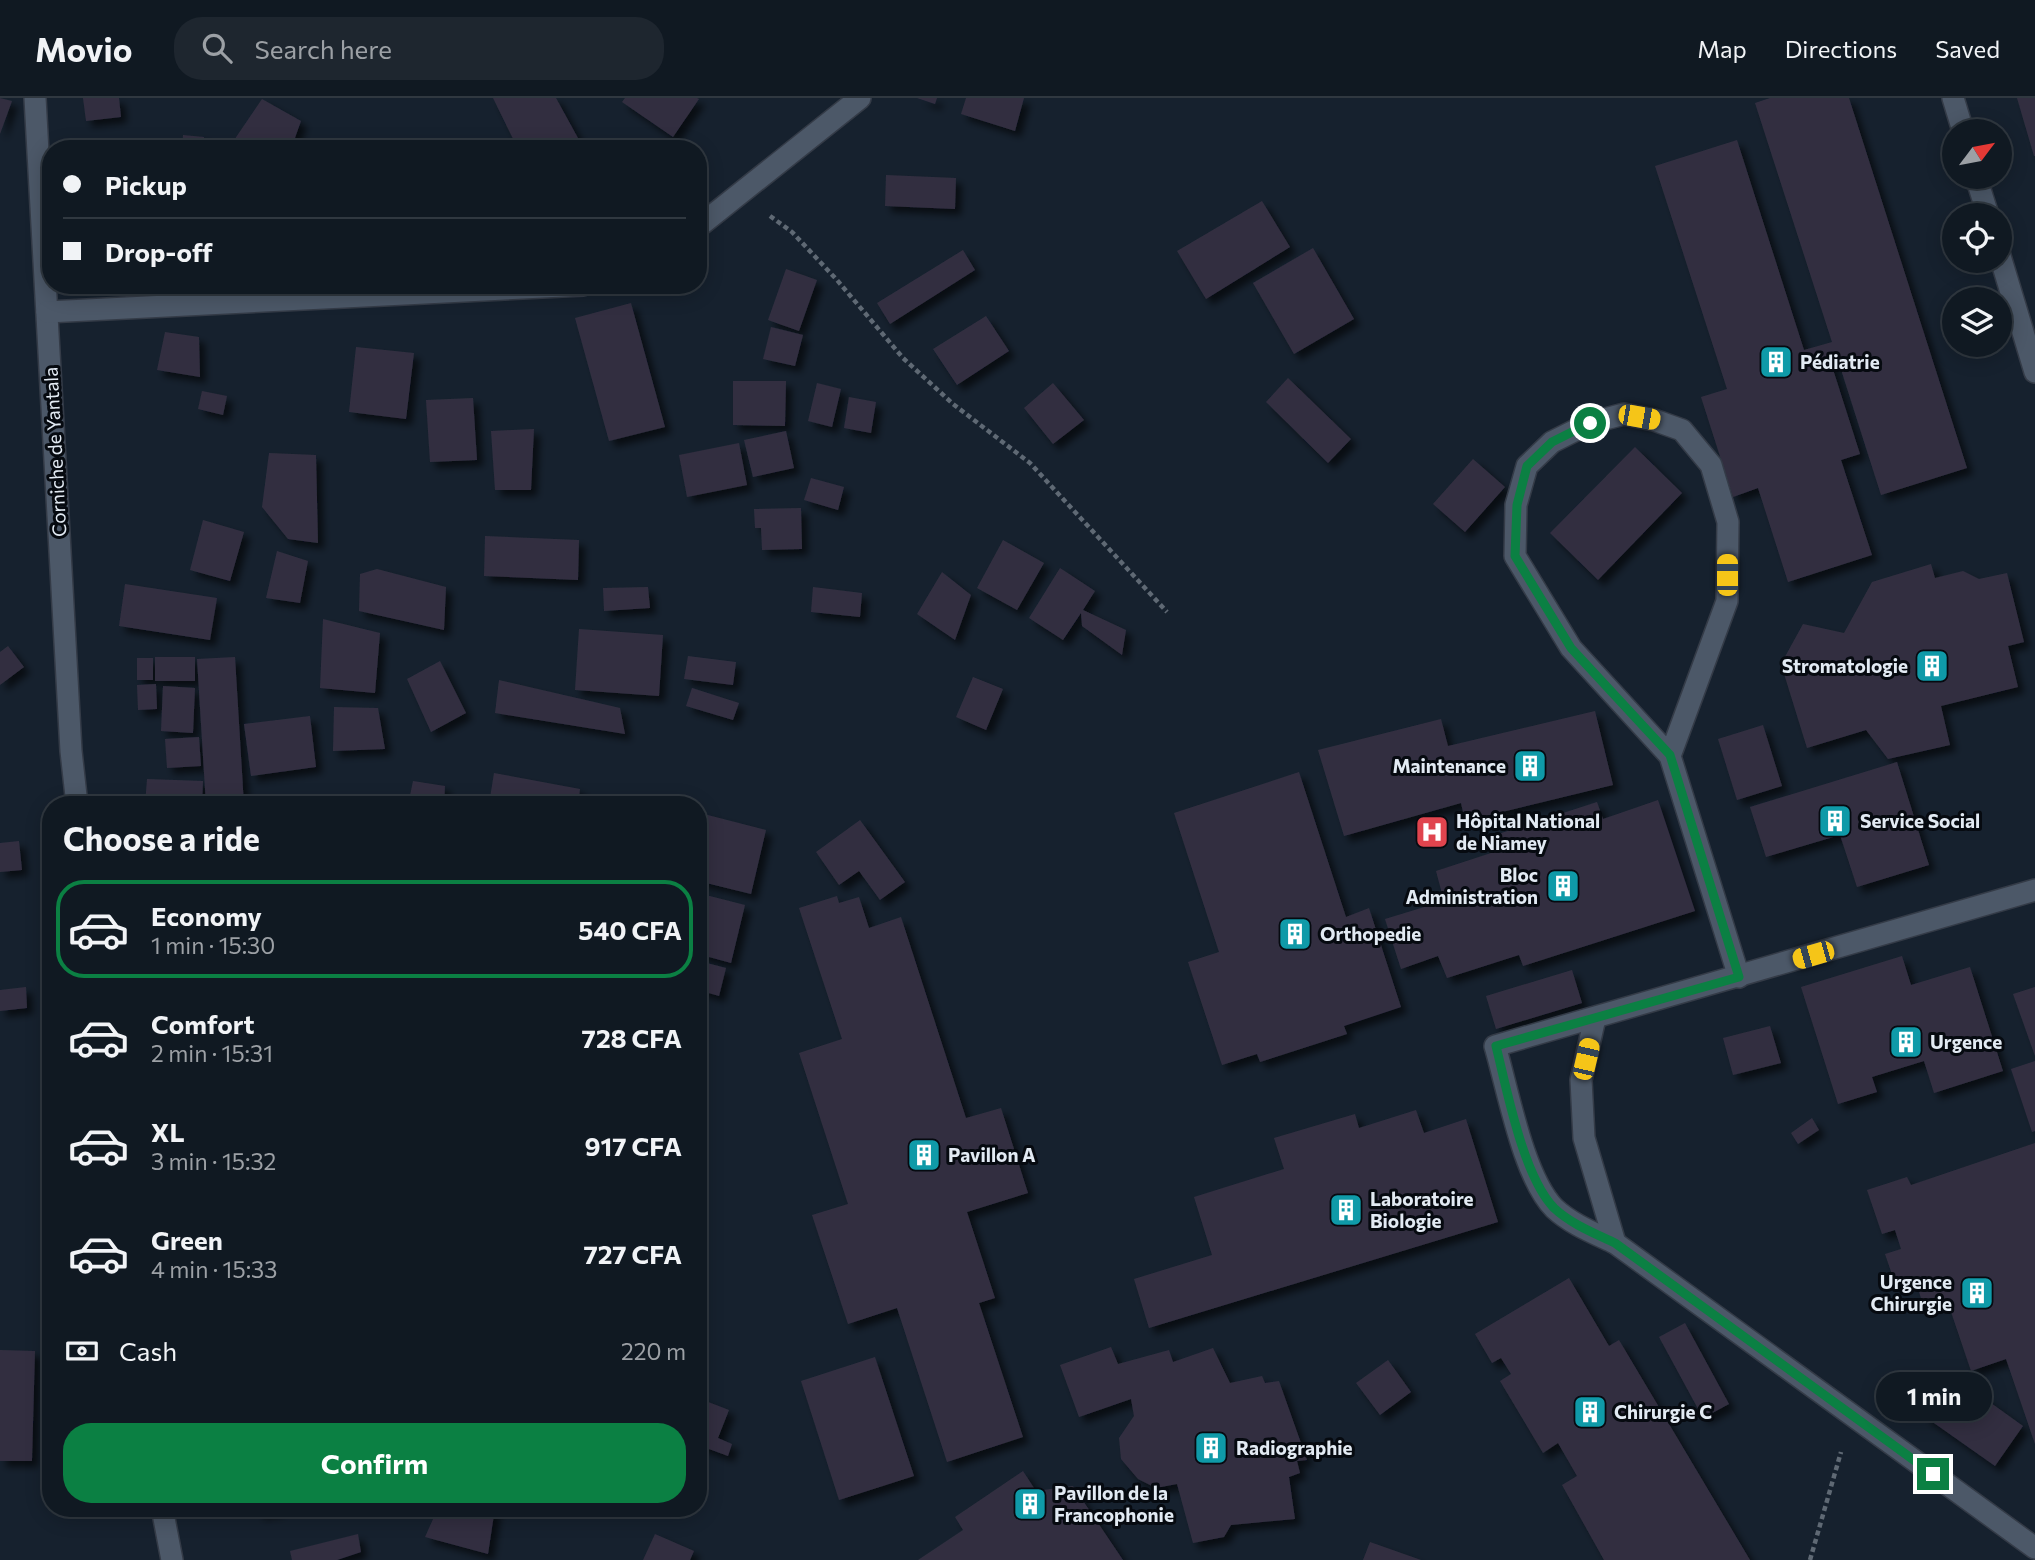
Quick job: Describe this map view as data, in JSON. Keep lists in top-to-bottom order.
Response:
{
  "streets": {
    "street": ["Corniche de Yantala"]
  },
  "places": {
    "building": [
      "Pédiatrie",
      "Stromatologie",
      "Maintenance",
      "Service Social",
      "Bloc Administration",
      "Orthopedie",
      "Urgence",
      "Pavillon A",
      "Laboratoire Biologie",
      "Urgence Chirurgie",
      "Chirurgie C",
      "Radiographie",
      "Pavillon de la Francophonie"
    ],
    "hospital": ["Hôpital National de Niamey"]
  },
  "north": "top right",
  "page": {
    "header": "Movio",
    "search": "Search here",
    "nav": ["Map", "Directions", "Saved"],
    "banner": ["Pickup", "Drop-off"],
    "heading": "Choose a ride",
    "list": [
      {
        "name": "Economy",
        "note": "1 min · 15:30",
        "value": "540 CFA"
      },
      {
        "name": "Comfort",
        "note": "2 min · 15:31",
        "value": "728 CFA"
      },
      {
        "name": "XL",
        "note": "3 min · 15:32",
        "value": "917 CFA"
      },
      {
        "name": "Green",
        "note": "4 min · 15:33",
        "value": "727 CFA"
      }
    ],
    "pay": ["Cash", "220 m"],
    "bubble": "1 min",
    "buttons": "Confirm"
  }
}
